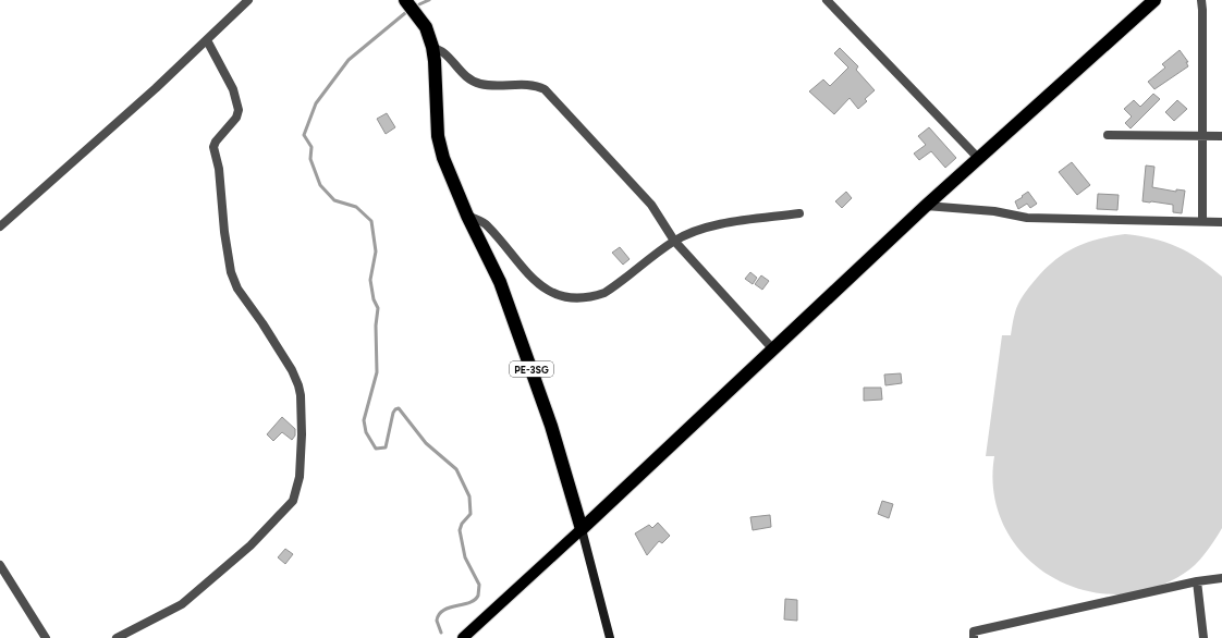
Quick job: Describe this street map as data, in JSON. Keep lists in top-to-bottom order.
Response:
{
  "streets": {
    "highway": ["PE-3SG"]
  }
}
